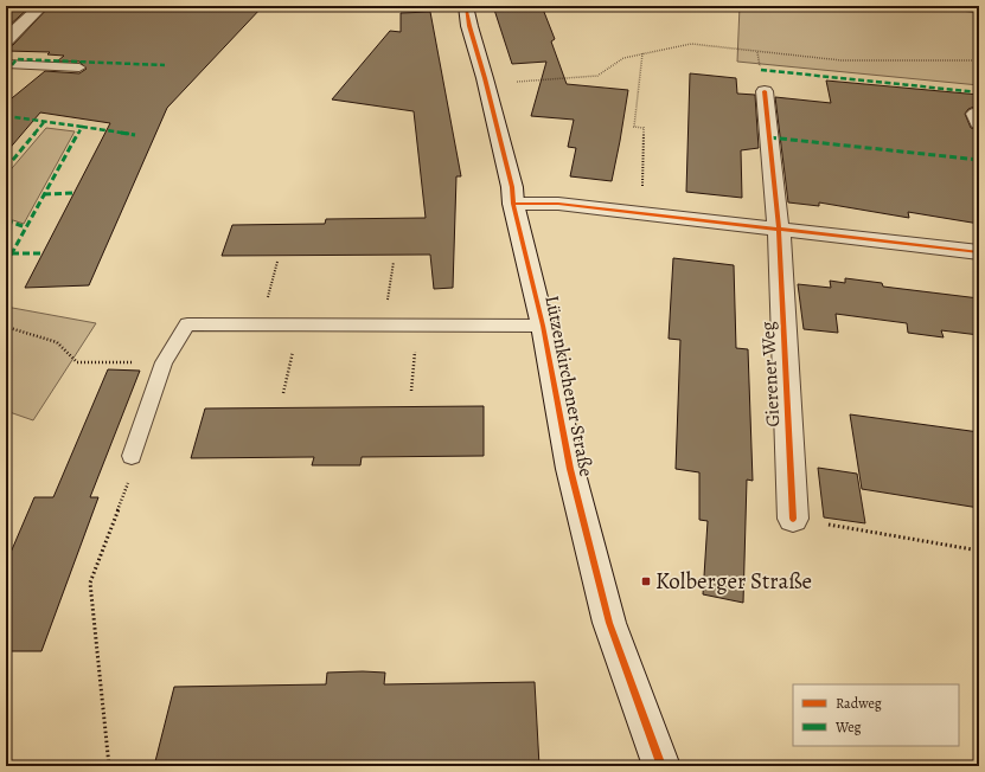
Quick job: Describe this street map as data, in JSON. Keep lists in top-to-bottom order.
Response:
{
  "streets": {
    "street": ["Gierener Weg", "Lützenkirchener Straße"]
  },
  "places": {
    "transit": ["Kolberger Straße"]
  },
  "legend": ["Radweg", "Weg"]
}
